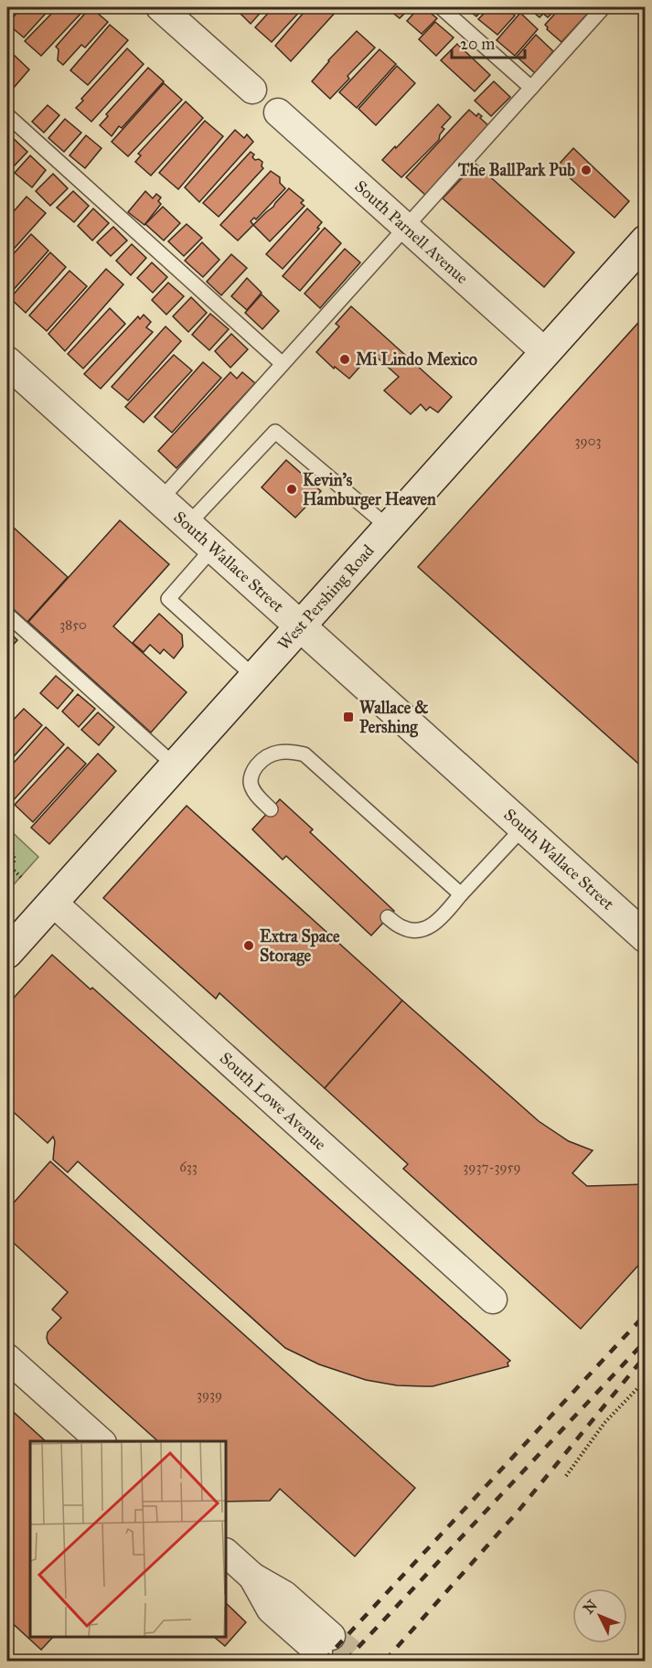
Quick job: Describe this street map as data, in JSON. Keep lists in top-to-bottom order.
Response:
{
  "streets": {
    "main road": ["South Wallace Street", "West Pershing Road"],
    "street": ["South Parnell Avenue", "South Lowe Avenue"]
  },
  "crossings": [
    ["South Parnell Avenue", "West Pershing Road"],
    ["South Wallace Street", "West Pershing Road"],
    ["West Pershing Road", "South Lowe Avenue"]
  ],
  "places": {
    "other": [
      "The BallPark Pub",
      "Mi Lindo Mexico",
      "Kevin's Hamburger Heaven",
      "Extra Space Storage"
    ],
    "transit": ["Wallace & Pershing"]
  },
  "house_numbers": [
    "3903",
    "3850",
    "633",
    "3937-3959",
    "3939"
  ],
  "scale_bar": "20 m",
  "north": "top left"
}
